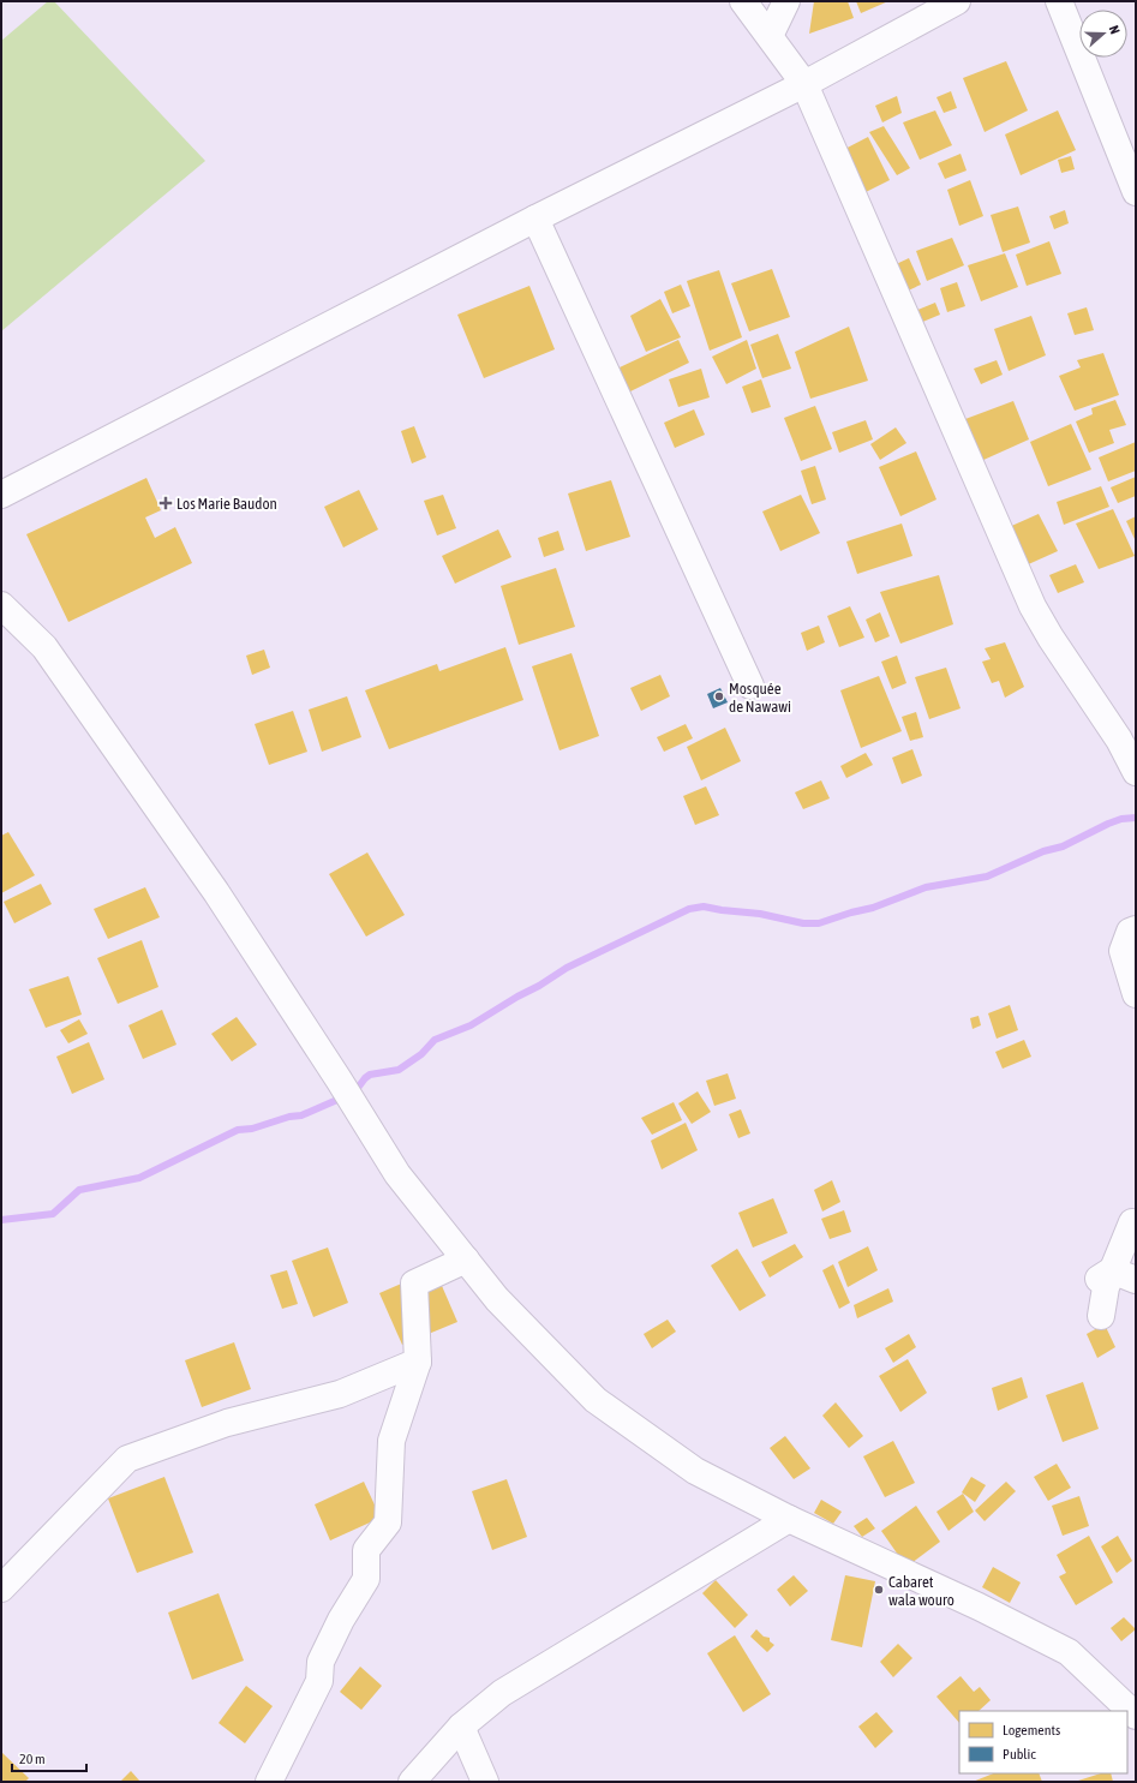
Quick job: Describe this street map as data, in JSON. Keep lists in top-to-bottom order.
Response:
{
  "places": {
    "health": ["Los Marie Baudon"],
    "other": ["Mosquée de Nawawi", "Cabaret wala wouro"]
  },
  "legend": ["Logements", "Public"],
  "scale_bar": "20 m",
  "north": "right"
}
